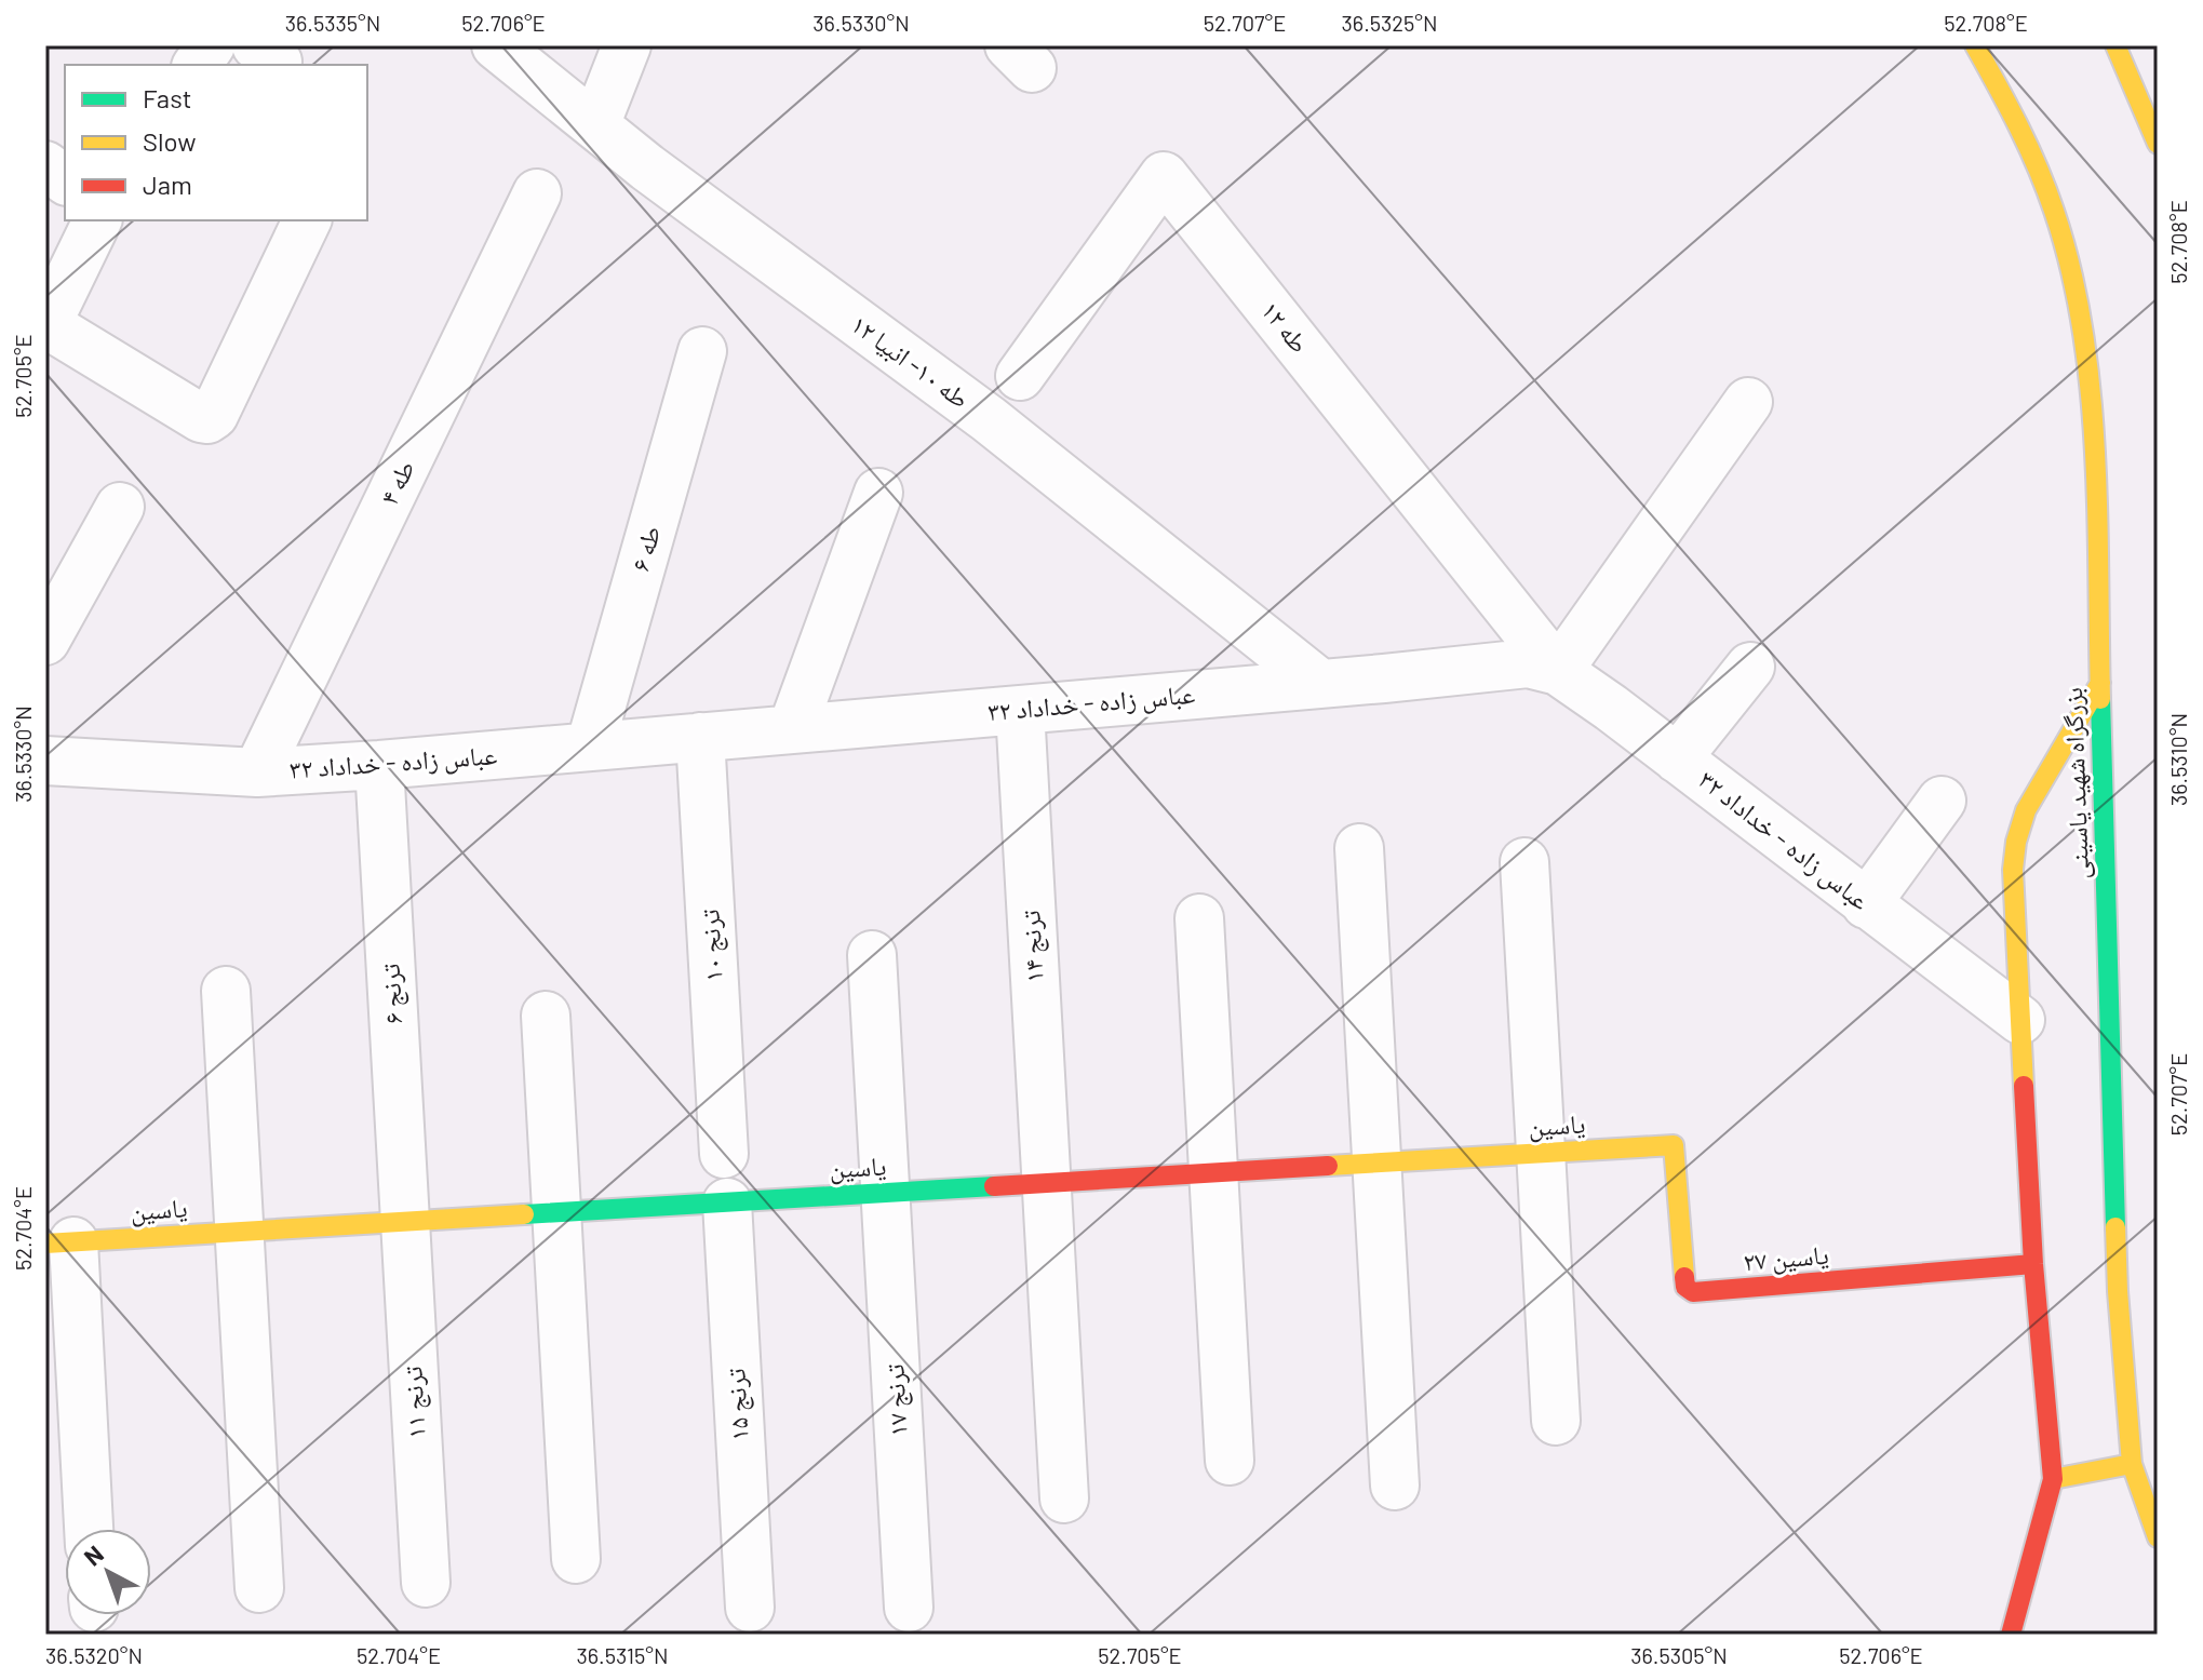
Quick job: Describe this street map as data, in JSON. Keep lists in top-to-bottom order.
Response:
{
  "streets": {
    "main road": ["بزرگراه شهید یاسینی", "یاسین", "یاسین ۲۷"],
    "street": [
      "طه ۱۲",
      "طه ۱۰- انبیا ۱۲",
      "طه ۴",
      "طه ۶",
      "عباس زاده - خداداد ۳۲",
      "ترنج ۱۰",
      "ترنج ۱۴",
      "ترنج ۶",
      "ترنج ۱۷",
      "ترنج ۱۱",
      "ترنج ۱۵"
    ]
  },
  "crossings": [
    ["طه ۱۲", "عباس زاده - خداداد ۳۲"],
    ["طه ۱۰- انبیا ۱۲", "عباس زاده - خداداد ۳۲"],
    ["طه ۴", "عباس زاده - خداداد ۳۲"],
    ["طه ۶", "عباس زاده - خداداد ۳۲"],
    ["عباس زاده - خداداد ۳۲", "ترنج ۱۰"],
    ["عباس زاده - خداداد ۳۲", "ترنج ۱۴"],
    ["عباس زاده - خداداد ۳۲", "ترنج ۶"],
    ["ترنج ۱۴", "یاسین"],
    ["ترنج ۶", "یاسین"],
    ["ترنج ۶", "ترنج ۱۱"],
    ["یاسین", "یاسین ۲۷"],
    ["یاسین", "ترنج ۱۷"],
    ["یاسین", "ترنج ۱۱"],
    ["یاسین", "ترنج ۱۵"]
  ],
  "legend": ["Fast", "Slow", "Jam"],
  "north": "top left",
  "coordinates": [
    "36.5335°N",
    "52.706°E",
    "36.5330°N",
    "52.707°E",
    "36.5325°N",
    "52.708°E",
    "52.705°E",
    "36.5310°N",
    "52.704°E",
    "36.5320°N",
    "36.5315°N",
    "36.5305°N"
  ]
}
